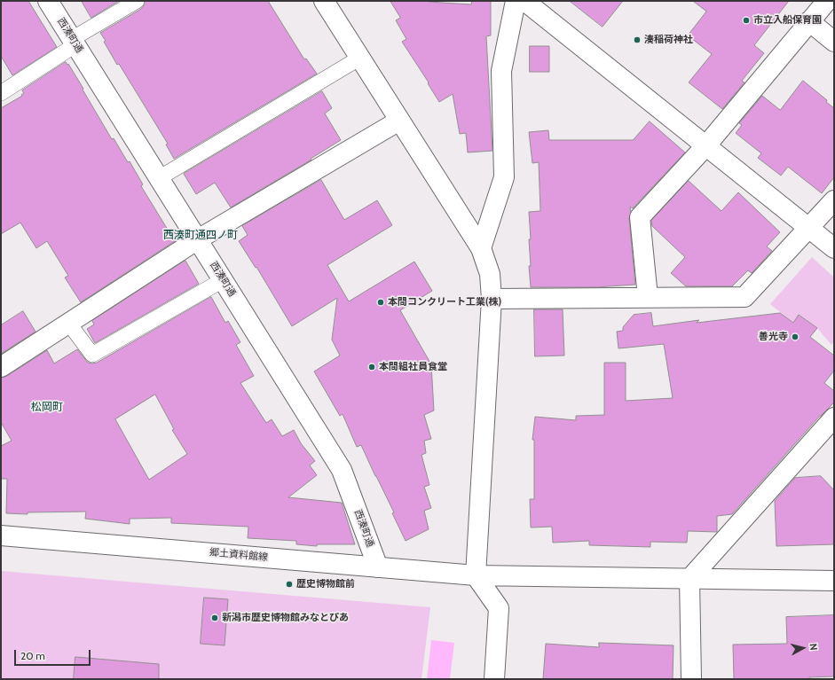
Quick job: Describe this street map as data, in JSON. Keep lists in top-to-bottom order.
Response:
{
  "streets": {
    "street": ["西湊町通", "郷土資料館線"]
  },
  "crossings": [
    ["西湊町通", "郷土資料館線"]
  ],
  "districts": ["西湊町通四ノ町", "松岡町"],
  "places": [
    "市立入船保育園",
    "湊稲荷神社",
    "本間コンクリート工業(株)",
    "善光寺",
    "本間組社員食堂",
    "歴史博物館前",
    "新潟市歴史博物館みなとぴあ"
  ],
  "scale_bar": "20 m",
  "north": "right"
}
